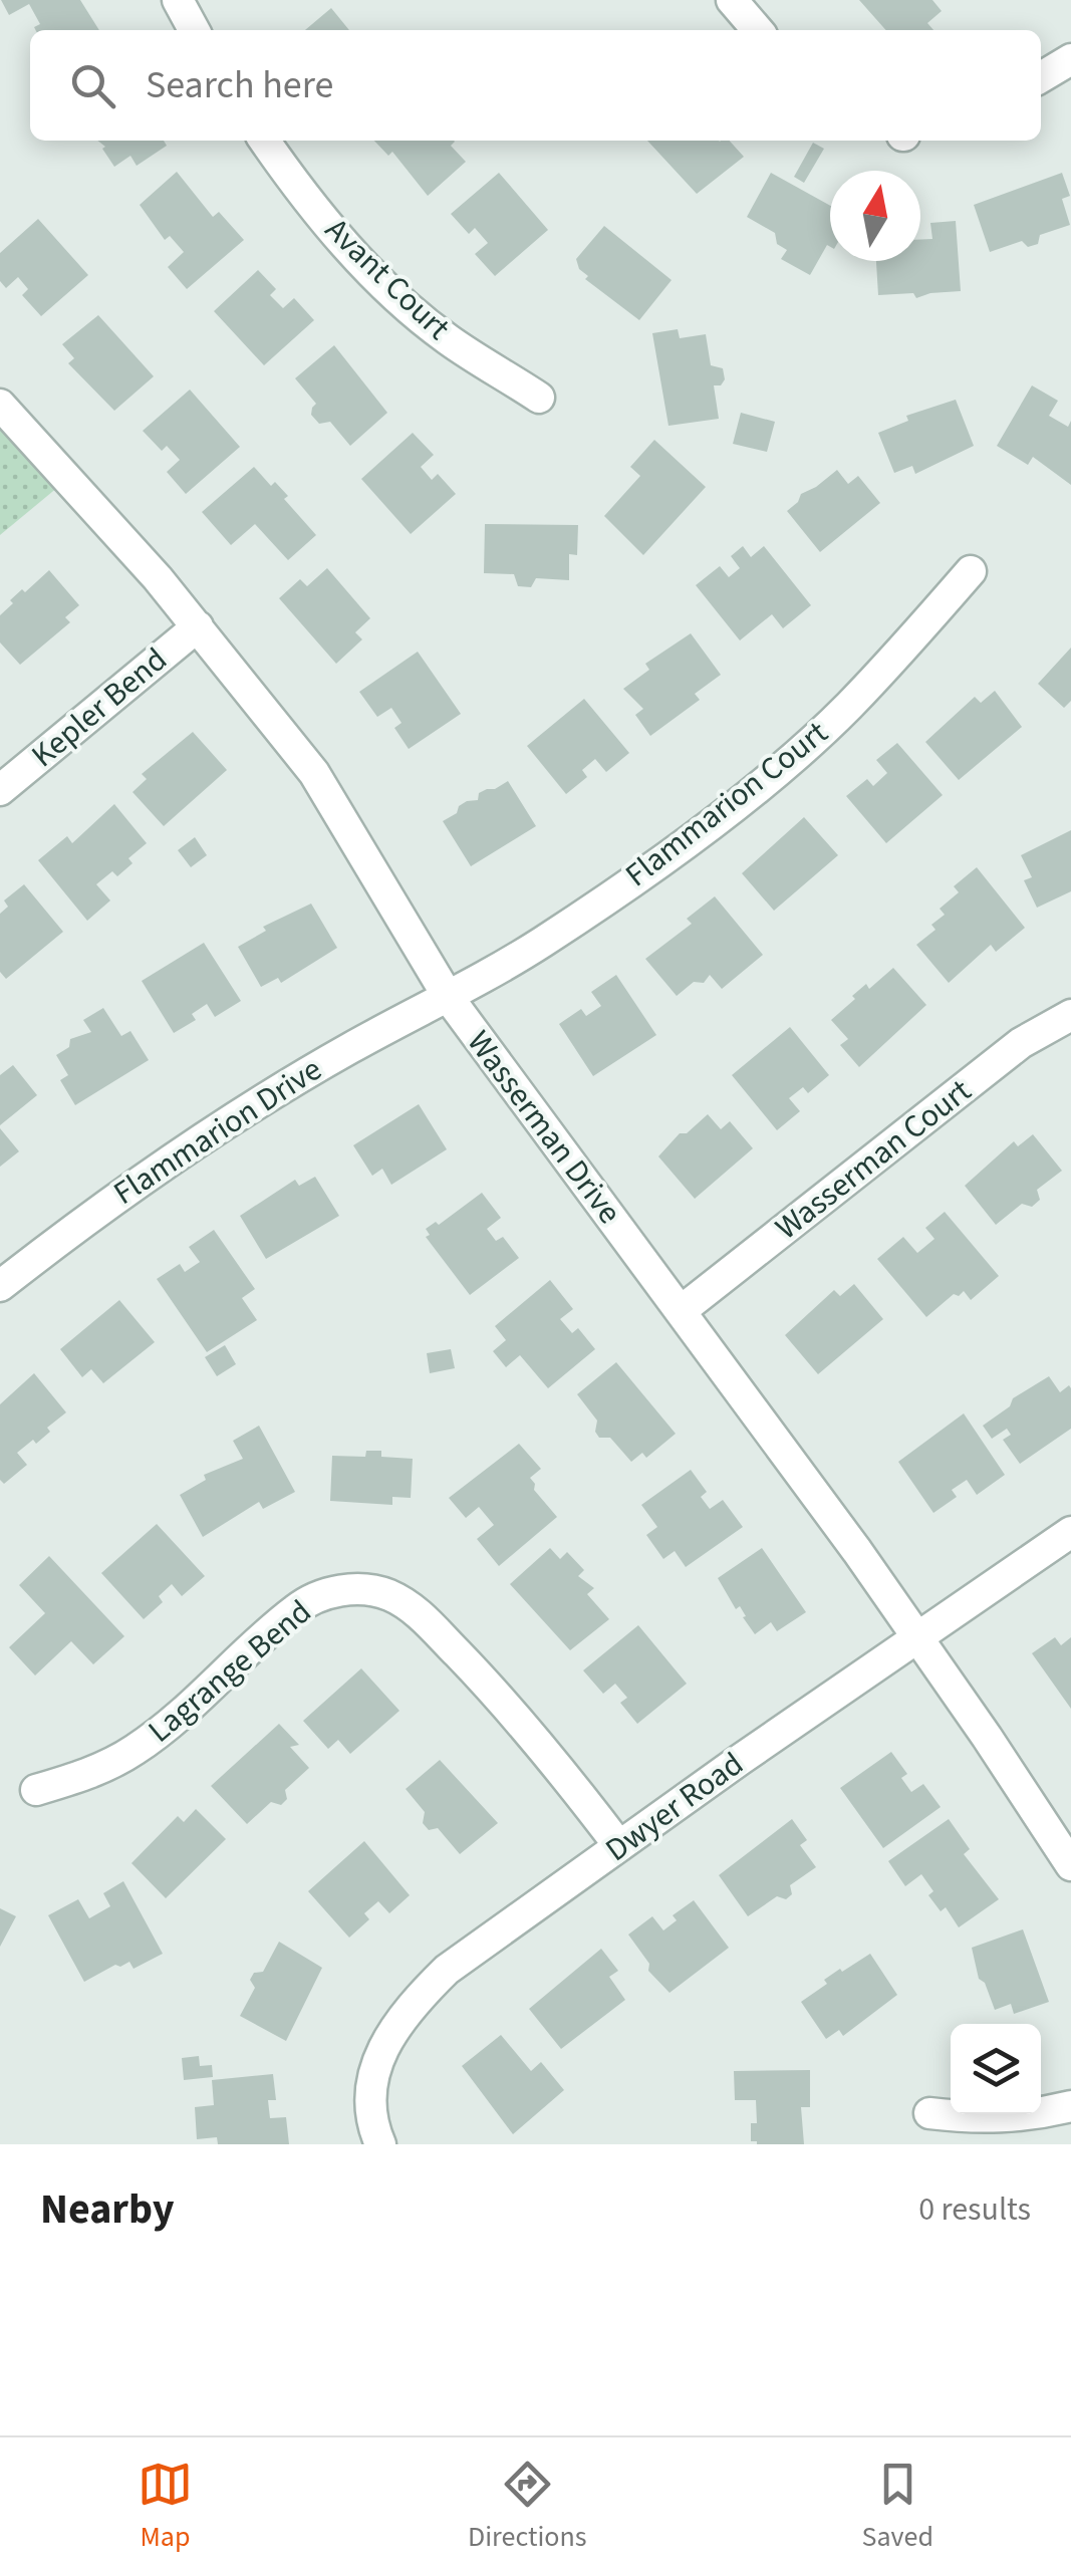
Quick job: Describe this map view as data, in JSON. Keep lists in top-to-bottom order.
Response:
{
  "streets": {
    "street": [
      "Avant Court",
      "Kepler Bend",
      "Flammarion Court",
      "Wasserman Drive",
      "Flammarion Drive",
      "Wasserman Court",
      "Lagrange Bend",
      "Dwyer Road"
    ]
  },
  "crossings": [
    ["Kepler Bend", "Wasserman Drive"],
    ["Flammarion Court", "Wasserman Drive"],
    ["Flammarion Court", "Flammarion Drive"],
    ["Wasserman Drive", "Flammarion Drive"],
    ["Wasserman Drive", "Wasserman Court"],
    ["Wasserman Drive", "Dwyer Road"],
    ["Lagrange Bend", "Dwyer Road"]
  ],
  "north": "top",
  "page": {
    "search": "Search here",
    "heading": ["Nearby", "0 results"],
    "nav": ["Map", "Directions", "Saved"]
  }
}
